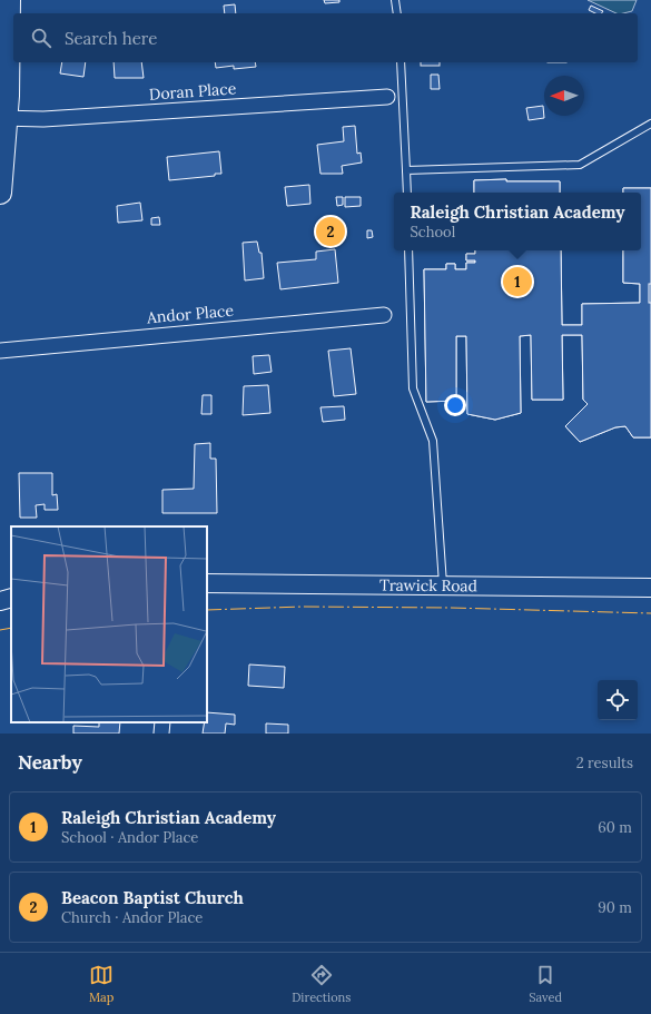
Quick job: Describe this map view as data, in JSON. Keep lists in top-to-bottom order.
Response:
{
  "streets": {
    "street": ["Doran Place", "Andor Place", "Trawick Road"]
  },
  "north": "left",
  "page": {
    "search": "Search here",
    "popup": ["Raleigh Christian Academy", "School"],
    "pins": ["2", "1"],
    "heading": ["Nearby", "2 results"],
    "list": [
      {
        "mark": "1",
        "name": "Raleigh Christian Academy",
        "note": "School · Andor Place",
        "value": "60 m"
      },
      {
        "mark": "2",
        "name": "Beacon Baptist Church",
        "note": "Church · Andor Place",
        "value": "90 m"
      }
    ],
    "nav": ["Map", "Directions", "Saved"]
  }
}
